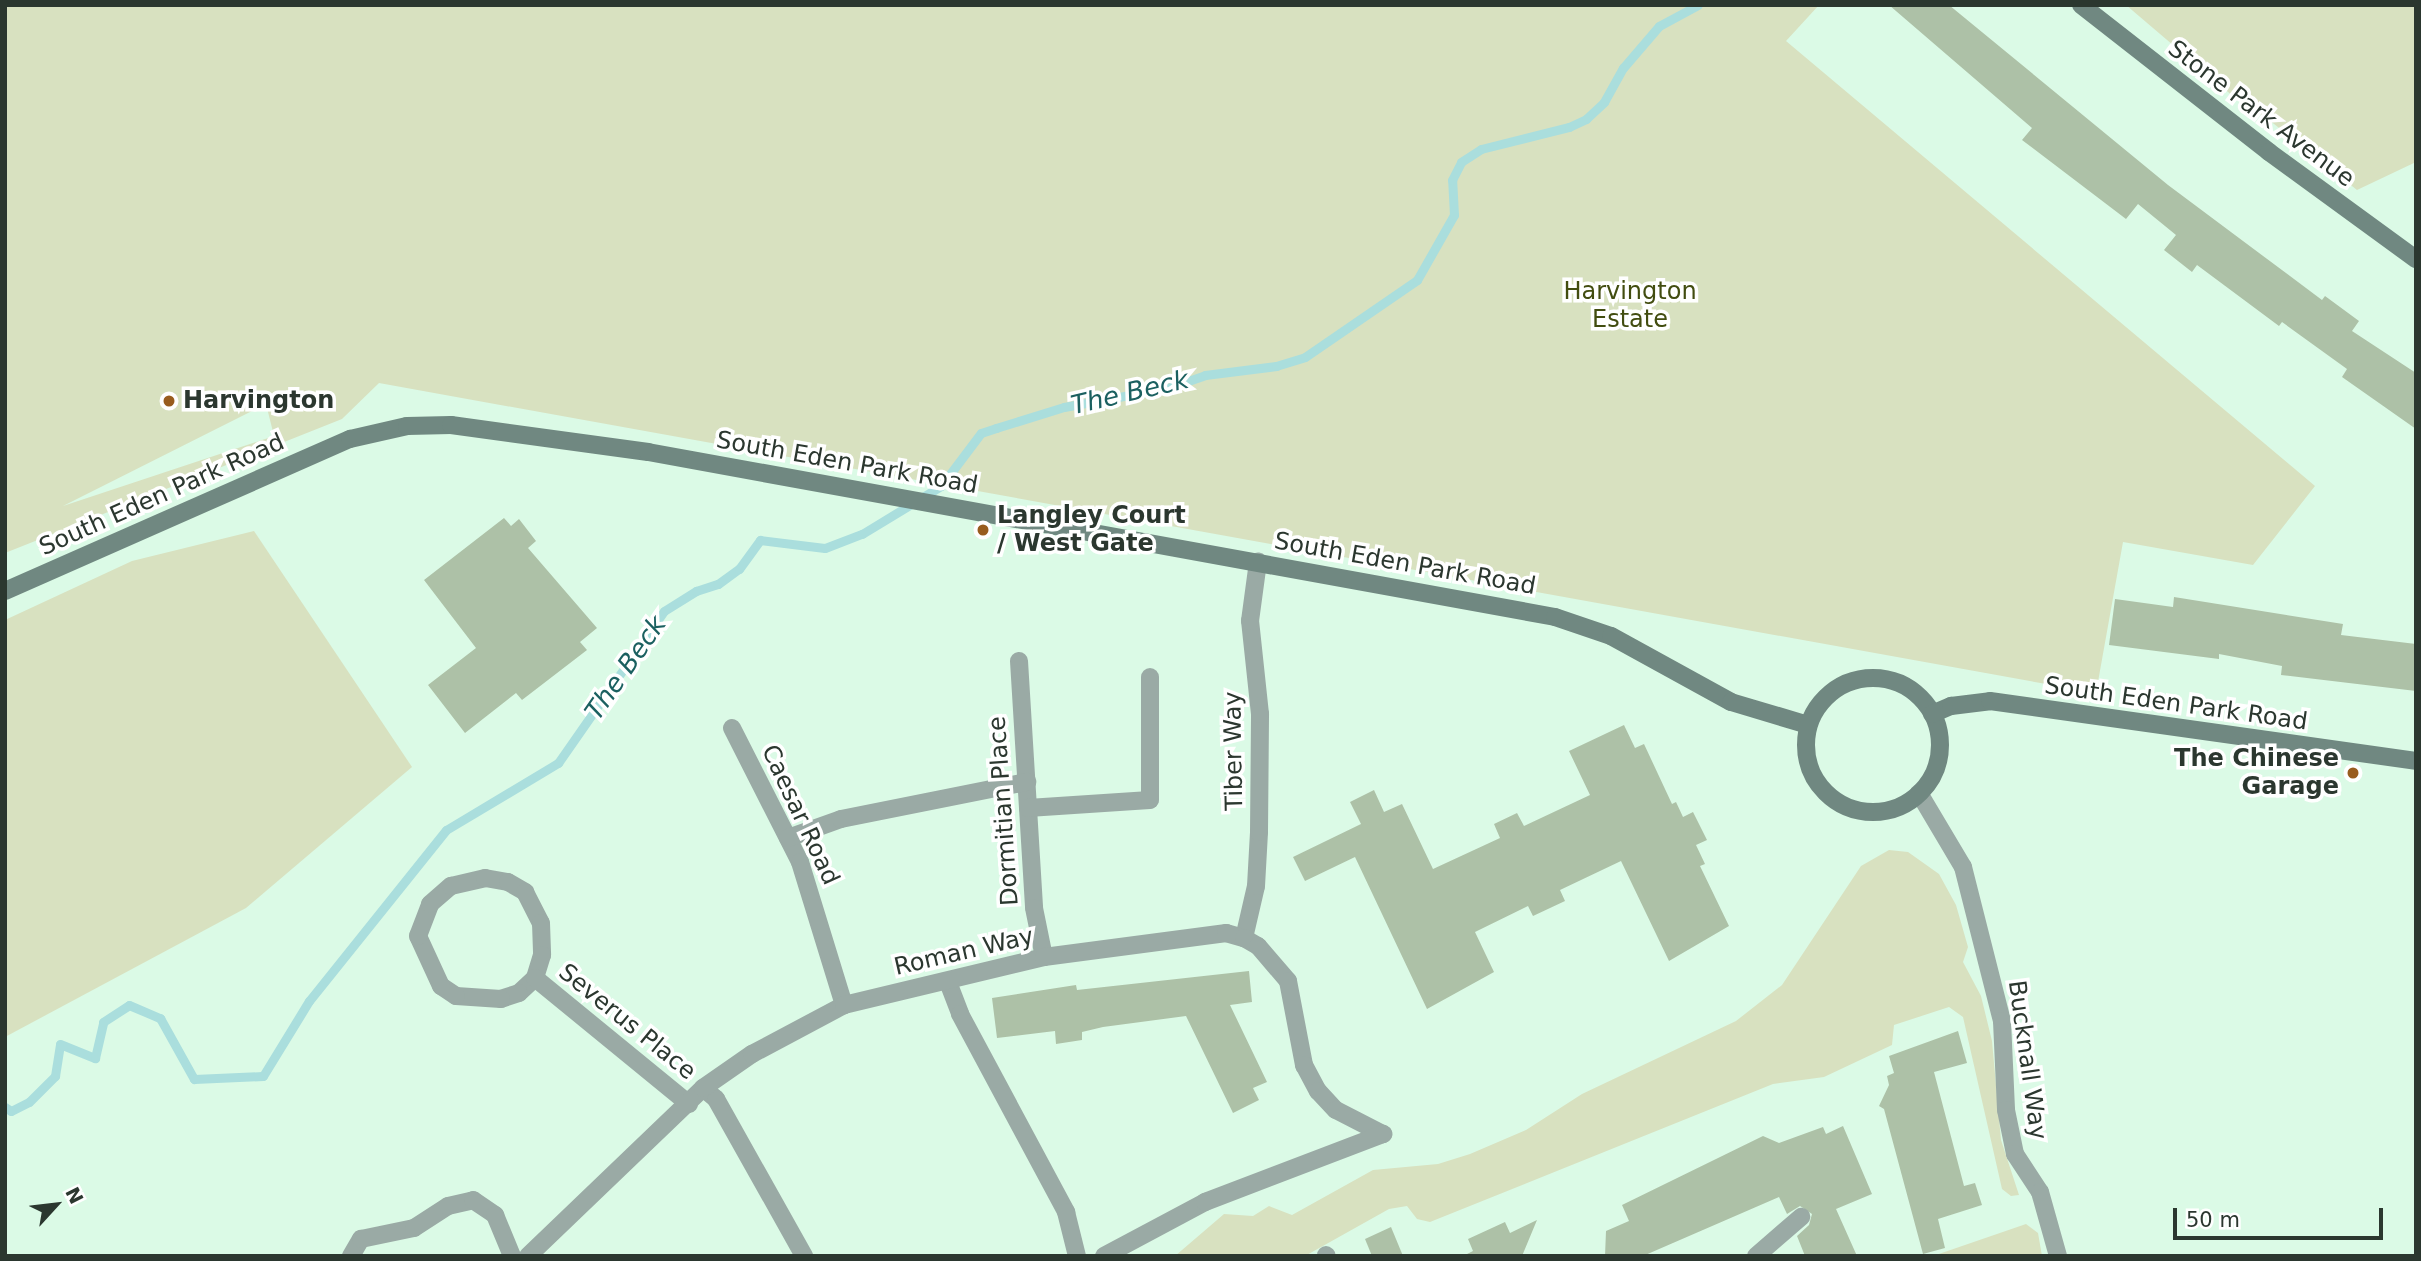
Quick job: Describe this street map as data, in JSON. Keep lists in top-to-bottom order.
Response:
{
  "streets": {
    "main road": ["Stone Park Avenue", "South Eden Park Road"],
    "street": [
      "Tiber Way",
      "Dormitian Place",
      "Caesar Road",
      "Roman Way",
      "Severus Place",
      "Bucknall Way"
    ]
  },
  "crossings": [
    ["South Eden Park Road", "Tiber Way"],
    ["South Eden Park Road", "Bucknall Way"],
    ["Tiber Way", "Roman Way"],
    ["Dormitian Place", "Roman Way"],
    ["Caesar Road", "Roman Way"],
    ["Roman Way", "Severus Place"]
  ],
  "water": ["The Beck"],
  "parks": ["Harvington Estate"],
  "places": ["Harvington", "Langley Court / West Gate", "The Chinese Garage"],
  "scale_bar": "50 m",
  "north": "top right"
}
